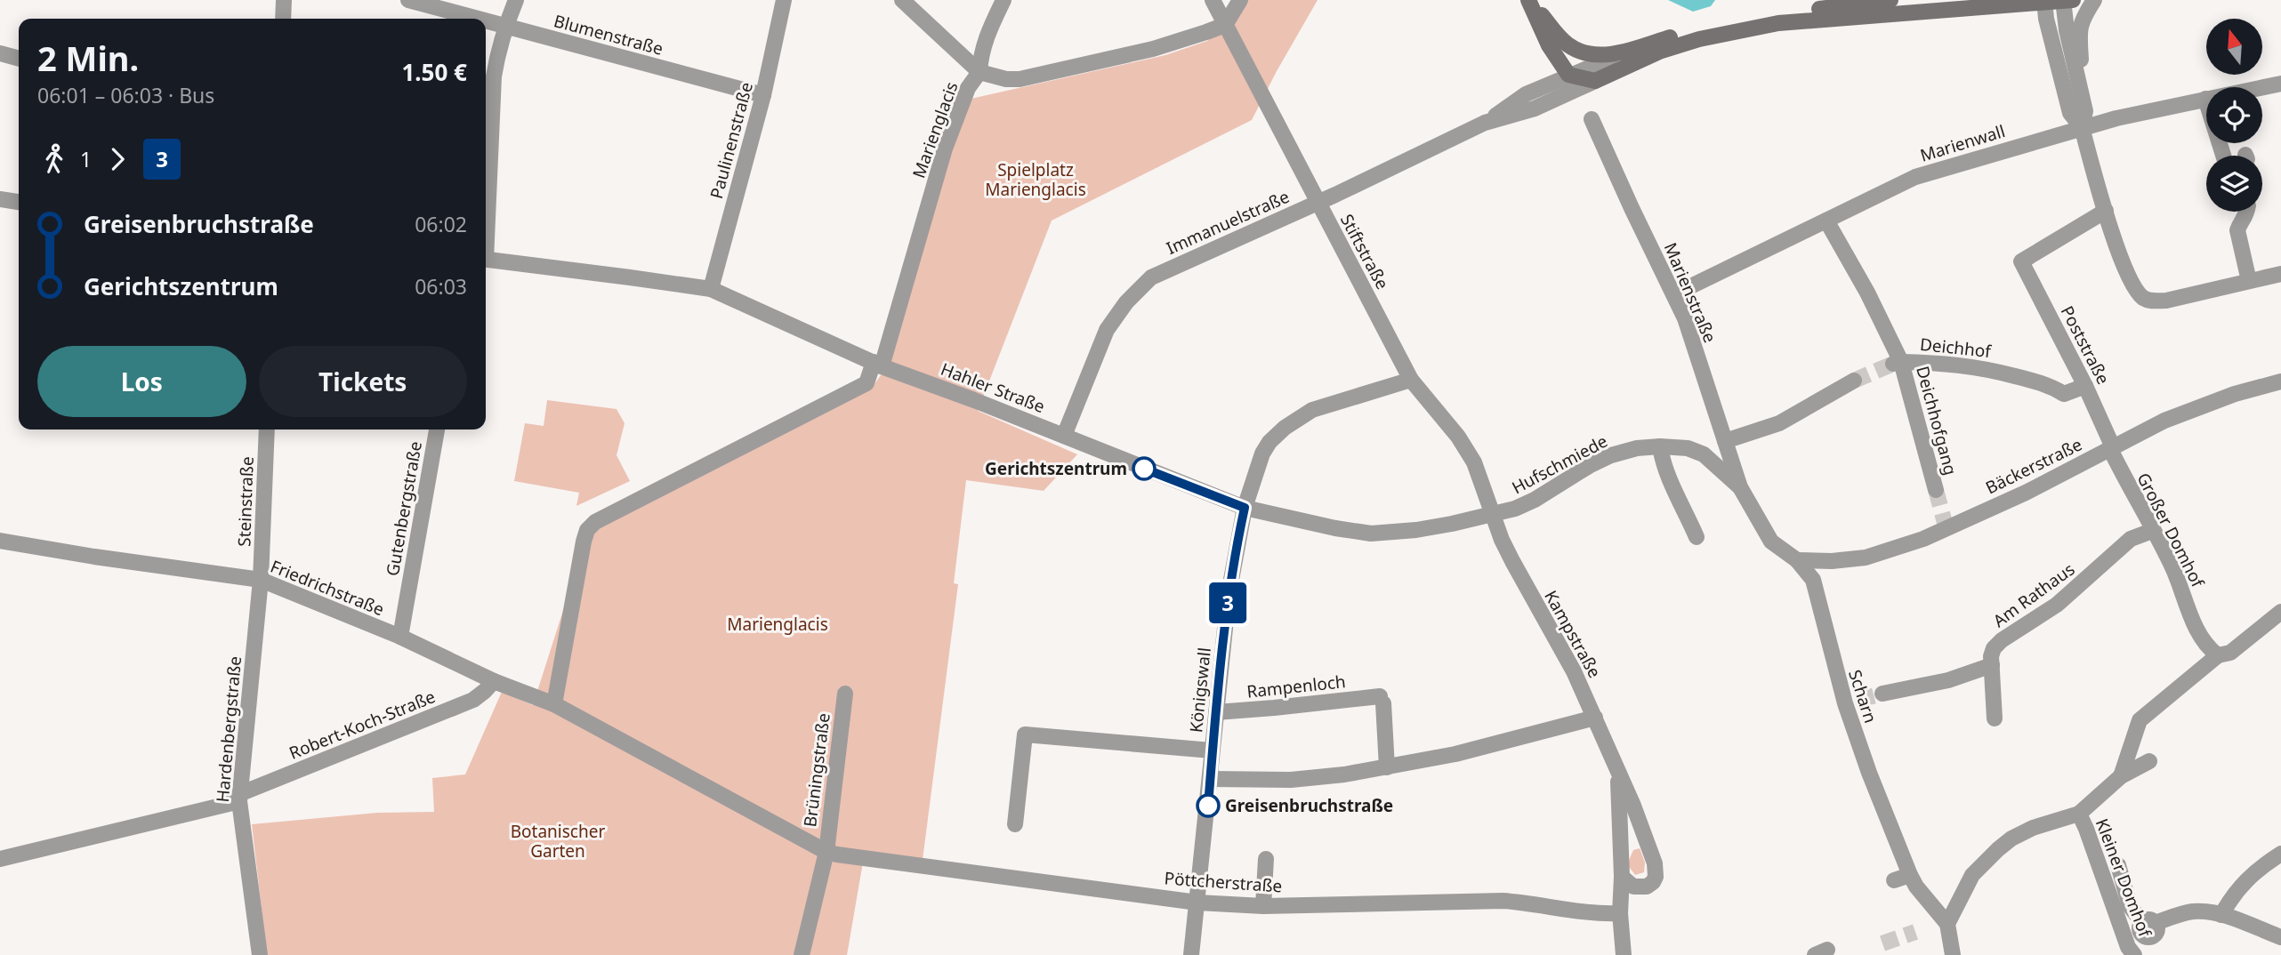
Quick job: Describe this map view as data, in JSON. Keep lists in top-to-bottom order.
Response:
{
  "streets": {
    "street": [
      "Blumenstraße",
      "Marienglacis",
      "Paulinenstraße",
      "Marienwall",
      "Immanuelstraße",
      "Stiftstraße",
      "Marienstraße",
      "Poststraße",
      "Deichhof",
      "Hahler Straße",
      "Deichhofgang",
      "Hufschmiede",
      "Bäckerstraße",
      "Steinstraße",
      "Gutenbergstraße",
      "Großer Domhof",
      "Friedrichstraße",
      "Am Rathaus",
      "Kampstraße",
      "Rampenloch",
      "Königswall",
      "Scharn",
      "Robert-Koch-Straße",
      "Hardenbergstraße",
      "Brüningstraße",
      "Kleiner Domhof",
      "Pöttcherstraße"
    ]
  },
  "crossings": [
    ["Blumenstraße", "Paulinenstraße"],
    ["Marienglacis", "Stiftstraße"],
    ["Marienglacis", "Hahler Straße"],
    ["Marienglacis", "Friedrichstraße"],
    ["Paulinenstraße", "Hahler Straße"],
    ["Marienwall", "Marienstraße"],
    ["Marienwall", "Deichhof"],
    ["Immanuelstraße", "Stiftstraße"],
    ["Immanuelstraße", "Hahler Straße"],
    ["Stiftstraße", "Hahler Straße"],
    ["Stiftstraße", "Hufschmiede"],
    ["Stiftstraße", "Kampstraße"],
    ["Stiftstraße", "Königswall"],
    ["Marienstraße", "Hufschmiede"],
    ["Marienstraße", "Scharn"],
    ["Poststraße", "Deichhof"],
    ["Poststraße", "Bäckerstraße"],
    ["Poststraße", "Großer Domhof"],
    ["Deichhof", "Deichhofgang"],
    ["Hahler Straße", "Hufschmiede"],
    ["Hahler Straße", "Kampstraße"],
    ["Hahler Straße", "Königswall"],
    ["Hufschmiede", "Kampstraße"],
    ["Hufschmiede", "Scharn"],
    ["Bäckerstraße", "Großer Domhof"],
    ["Bäckerstraße", "Scharn"],
    ["Steinstraße", "Friedrichstraße"],
    ["Steinstraße", "Hardenbergstraße"],
    ["Gutenbergstraße", "Friedrichstraße"],
    ["Großer Domhof", "Am Rathaus"],
    ["Friedrichstraße", "Robert-Koch-Straße"],
    ["Friedrichstraße", "Hardenbergstraße"],
    ["Kampstraße", "Pöttcherstraße"],
    ["Rampenloch", "Königswall"],
    ["Königswall", "Pöttcherstraße"],
    ["Scharn", "Kleiner Domhof"],
    ["Robert-Koch-Straße", "Hardenbergstraße"],
    ["Brüningstraße", "Pöttcherstraße"]
  ],
  "parks": ["Spielplatz Marienglacis", "Marienglacis", "Botanischer Garten"],
  "places": ["Gerichtszentrum", "Greisenbruchstraße"],
  "lines": ["bus line 3"],
  "north": "top",
  "page": {
    "on_map": "3",
    "heading": ["2 Min.", "06:01 – 06:03 · Bus", "1.50 €"],
    "legs": ["1", "3"],
    "list": [
      {
        "name": "Greisenbruchstraße",
        "value": "06:02"
      },
      {
        "name": "Gerichtszentrum",
        "value": "06:03"
      }
    ],
    "buttons": ["Los", "Tickets"]
  }
}
